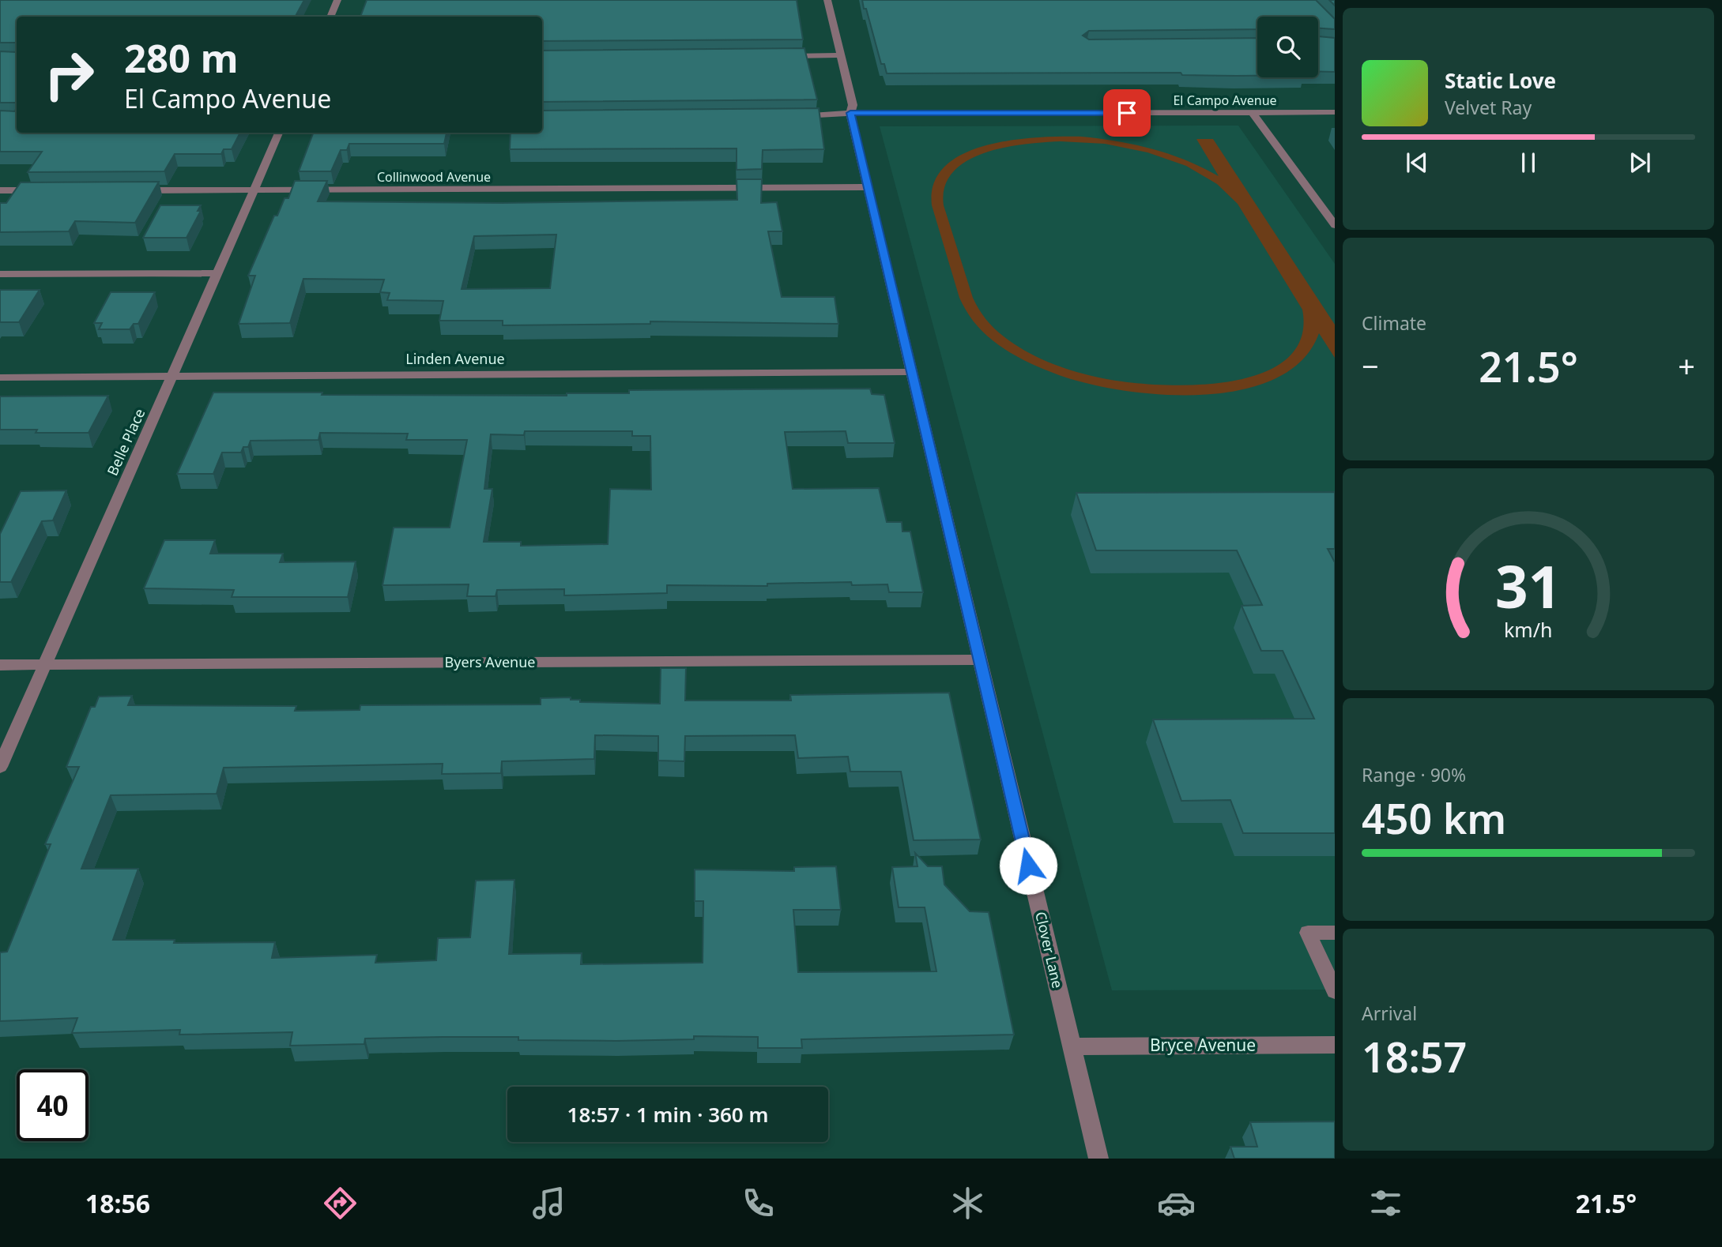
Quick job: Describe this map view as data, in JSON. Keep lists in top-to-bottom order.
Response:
{
  "streets": {
    "street": [
      "El Campo Avenue",
      "Collinwood Avenue",
      "Linden Avenue",
      "Belle Place",
      "Byers Avenue",
      "Clover Lane",
      "Bryce Avenue"
    ]
  },
  "crossings": [
    ["El Campo Avenue", "Clover Lane"],
    ["Collinwood Avenue", "Belle Place"],
    ["Collinwood Avenue", "Clover Lane"],
    ["Linden Avenue", "Belle Place"],
    ["Linden Avenue", "Clover Lane"],
    ["Belle Place", "Byers Avenue"],
    ["Byers Avenue", "Clover Lane"],
    ["Clover Lane", "Bryce Avenue"]
  ],
  "page": {
    "turn": ["280 m", "El Campo Avenue"],
    "song": ["Static Love", "Velvet Ray"],
    "tile": [
      "Climate",
      ["Range · 90%", "450 km"],
      ["Arrival", "18:57"]
    ],
    "heat": ["−", "21.5°", "+"],
    "limit": "40",
    "trip": "18:57 · 1 min · 360 m",
    "tabs": ["18:56", "21.5°"],
    "gauge": ["31", "km/h"]
  }
}
